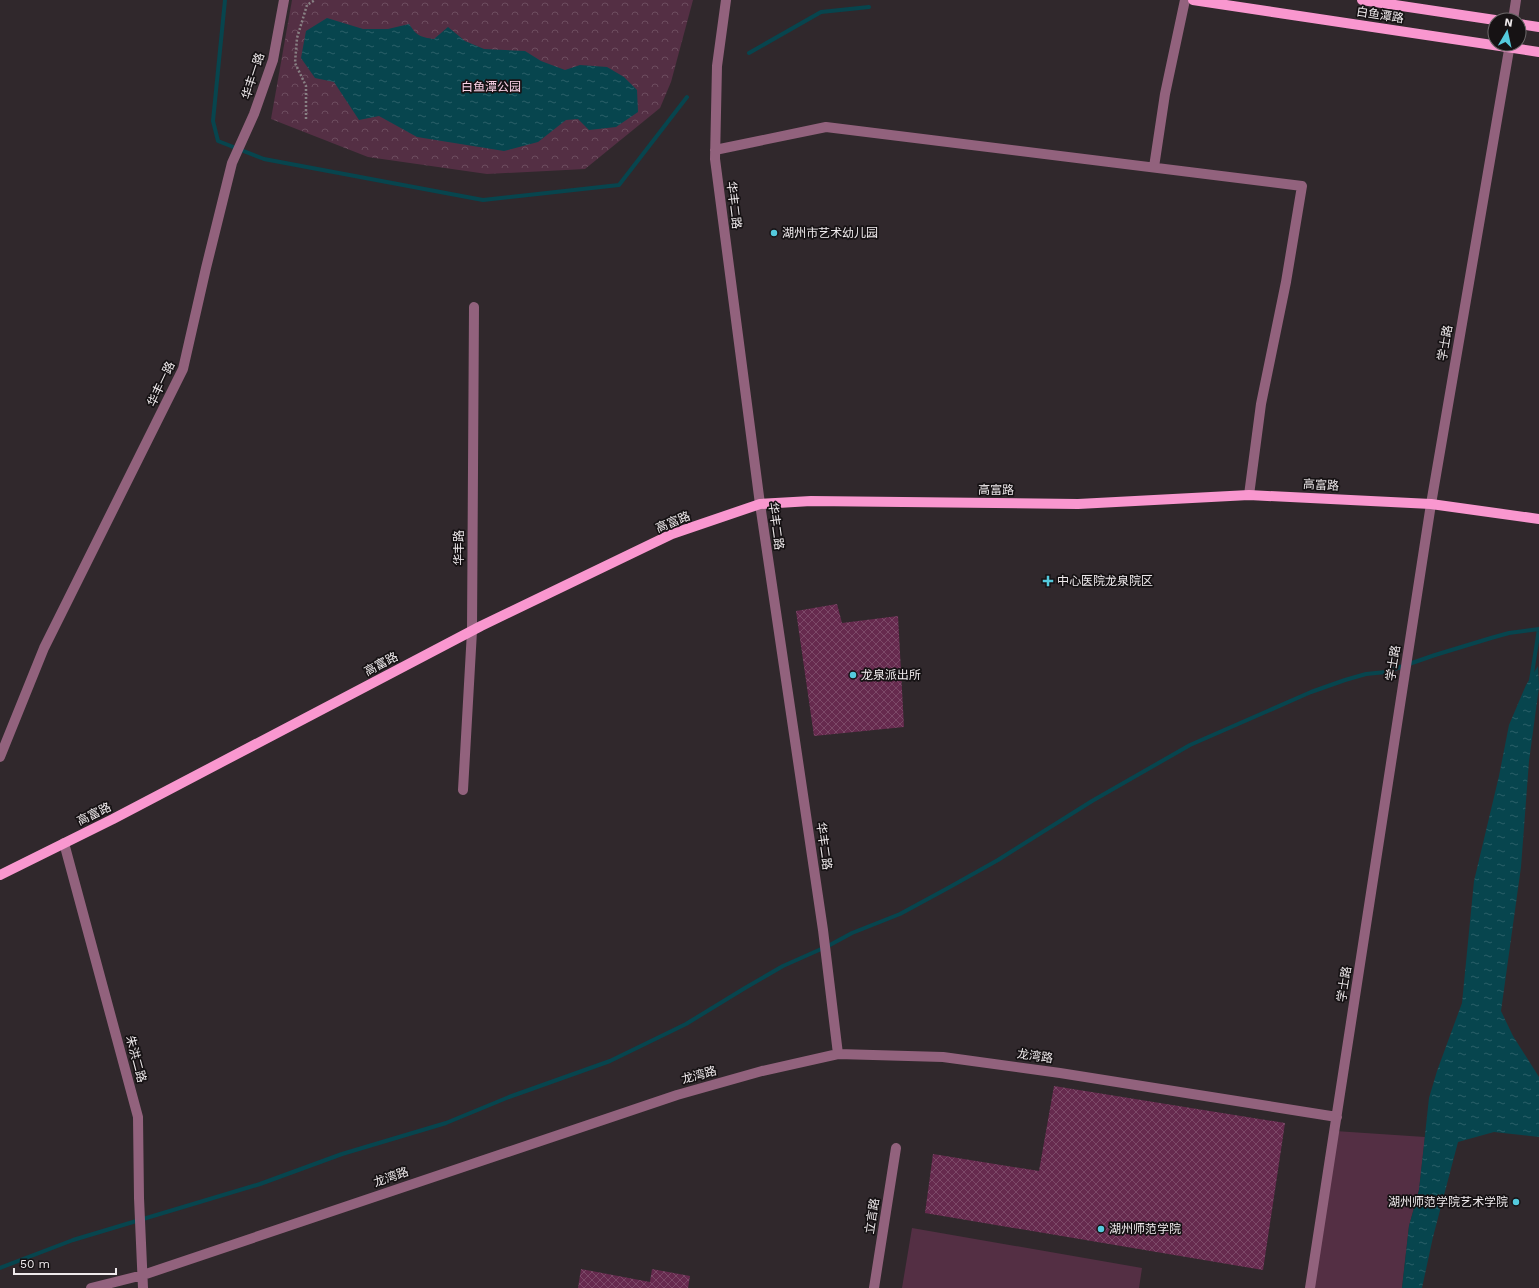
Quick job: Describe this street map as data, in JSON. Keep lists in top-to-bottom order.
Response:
{
  "streets": {
    "main road": ["白鱼潭路", "高富路"],
    "street": [
      "华丰一路",
      "华丰二路",
      "学士路",
      "华丰路",
      "龙湾路",
      "朱洪二路",
      "立言路"
    ]
  },
  "crossings": [
    ["华丰二路", "高富路"],
    ["华丰二路", "龙湾路"],
    ["学士路", "高富路"],
    ["学士路", "龙湾路"],
    ["高富路", "华丰路"],
    ["高富路", "朱洪二路"],
    ["龙湾路", "朱洪二路"]
  ],
  "parks": ["白鱼潭公园"],
  "places": {
    "other": [
      "湖州市艺术幼儿园",
      "龙泉派出所",
      "湖州师范学院艺术学院",
      "湖州师范学院"
    ],
    "health": ["中心医院龙泉院区"]
  },
  "scale_bar": "50 m",
  "north": "top"
}
